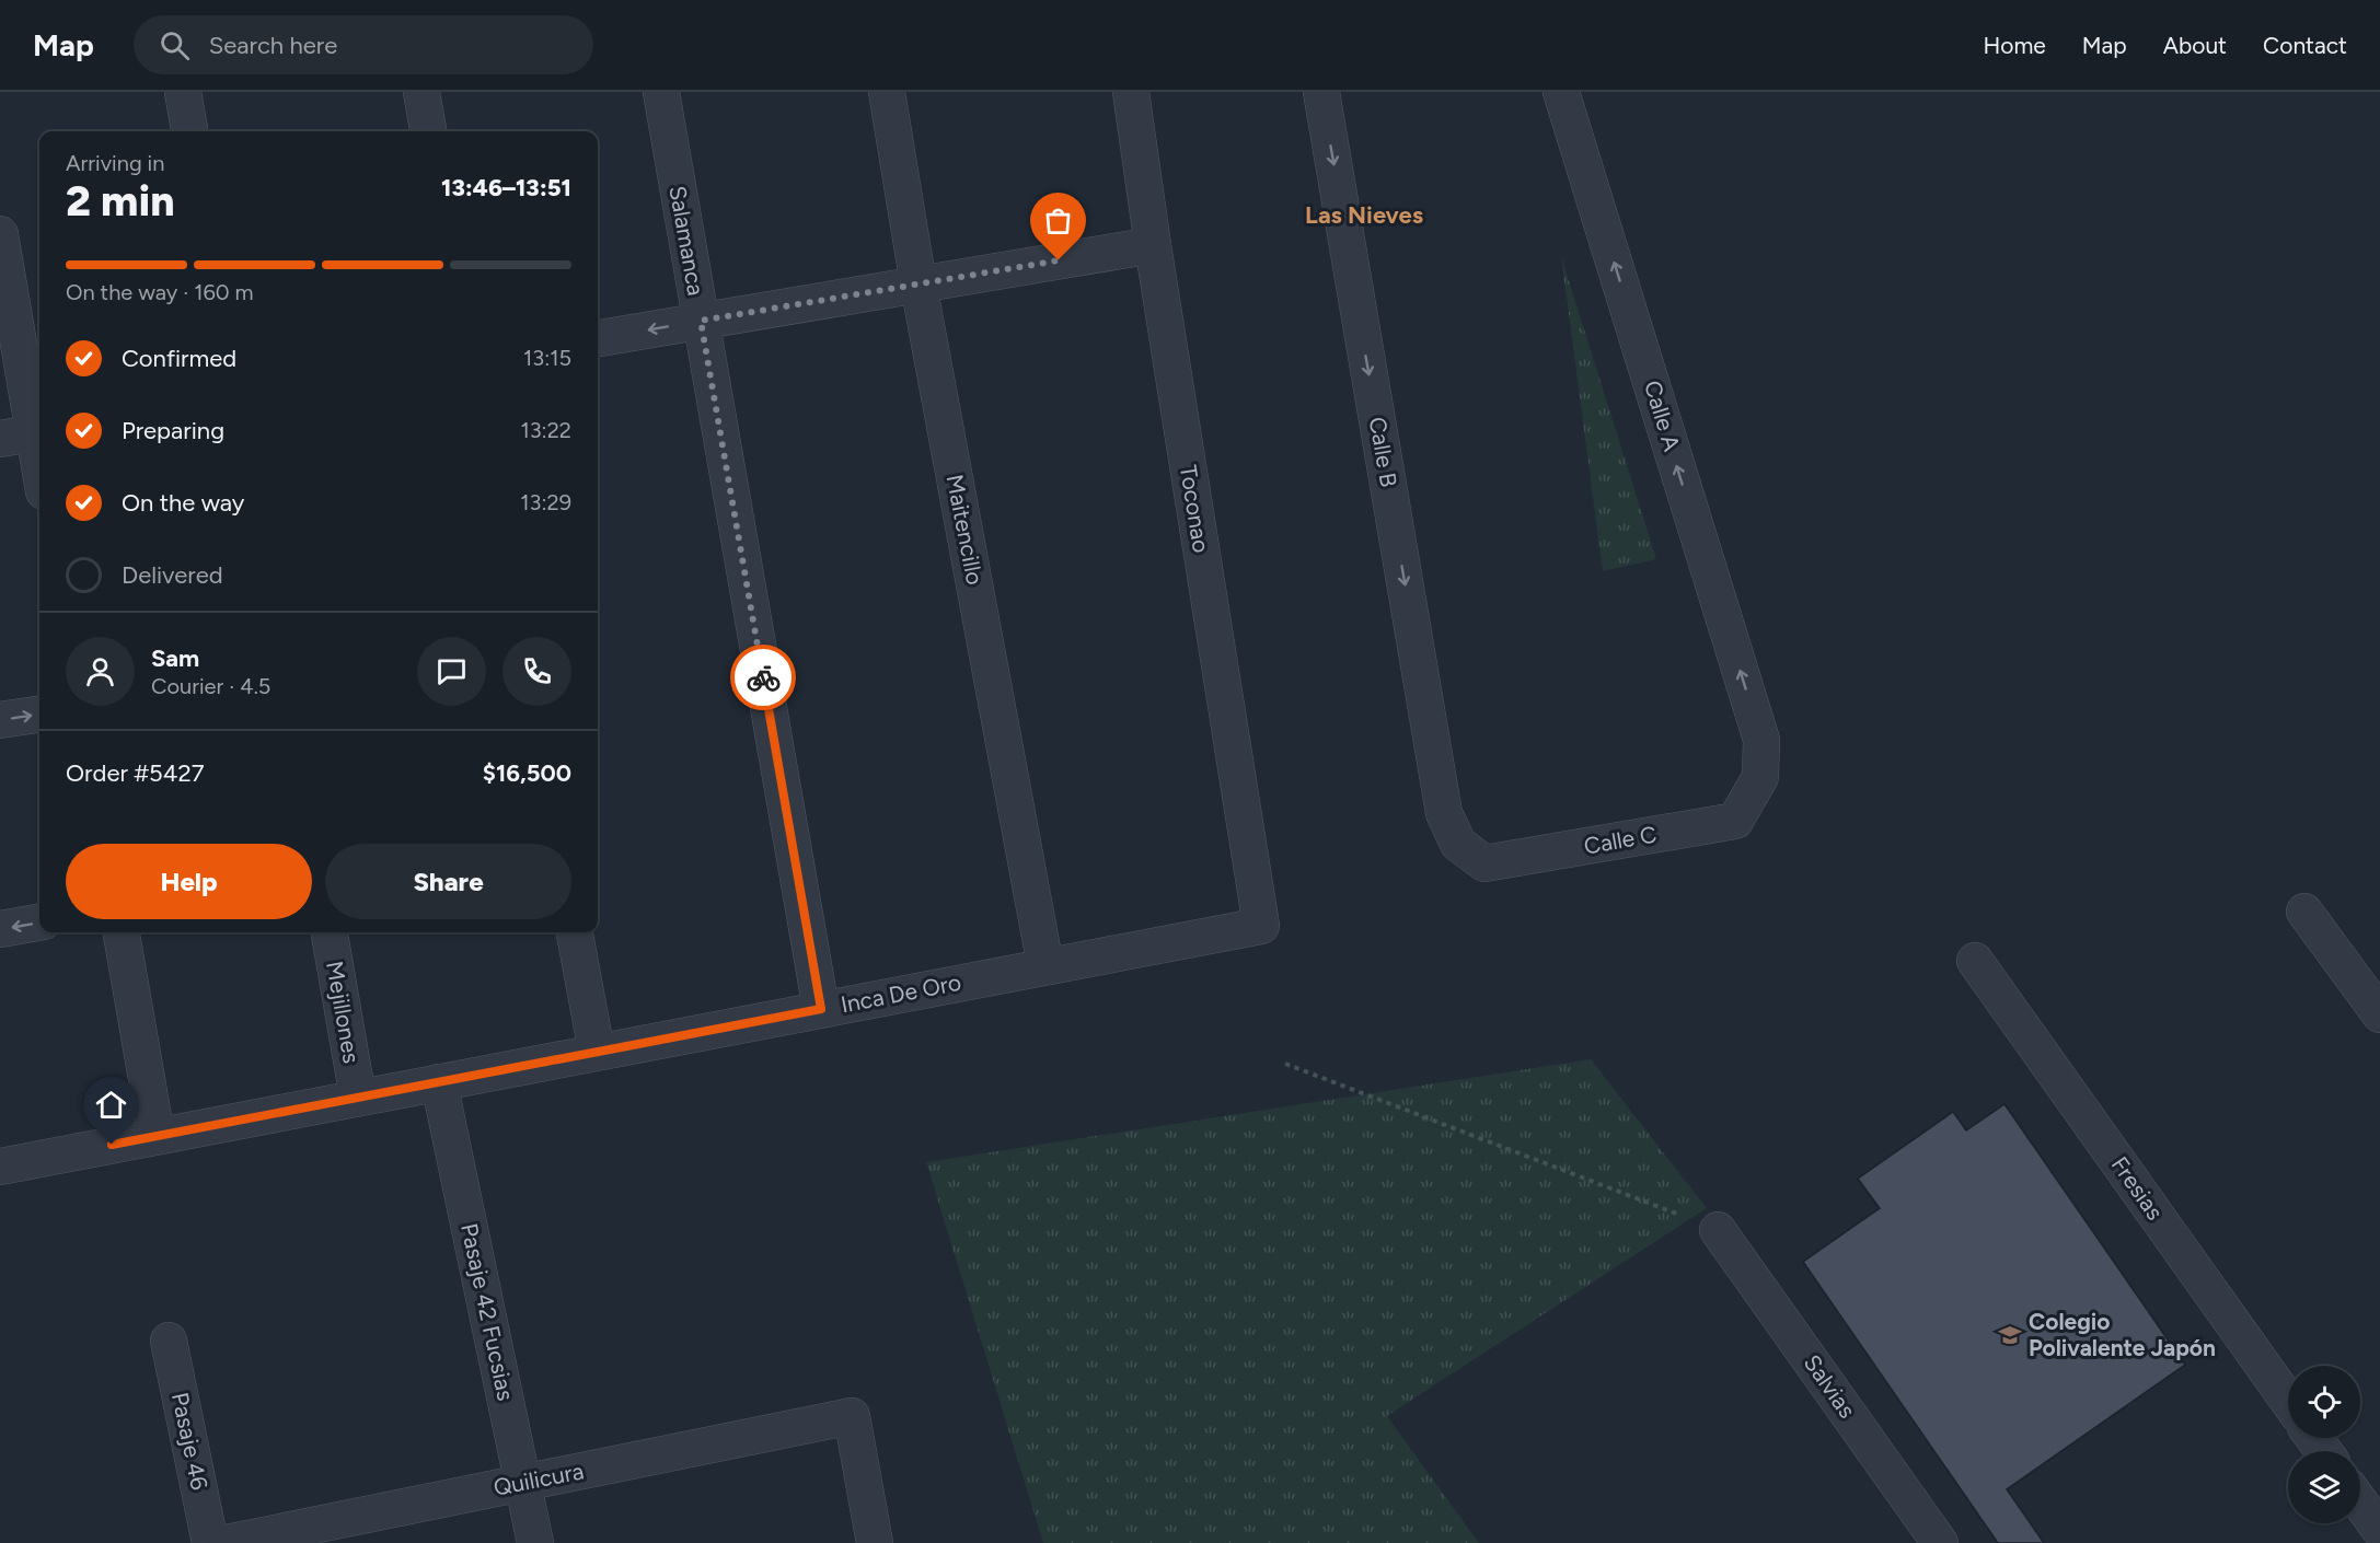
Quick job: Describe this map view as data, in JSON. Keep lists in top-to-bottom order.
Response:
{
  "streets": {
    "street": [
      "Salamanca",
      "Calle A",
      "Calle B",
      "Toconao",
      "Maitencillo",
      "Calle C",
      "Inca De Oro",
      "Mejillones",
      "Fresias",
      "Pasaje 42 Fucsias",
      "Salvias",
      "Pasaje 46",
      "Quilicura"
    ]
  },
  "crossings": [
    ["Salamanca", "Inca De Oro"],
    ["Calle A", "Calle C"],
    ["Calle B", "Calle C"],
    ["Toconao", "Inca De Oro"],
    ["Maitencillo", "Inca De Oro"],
    ["Inca De Oro", "Mejillones"],
    ["Inca De Oro", "Pasaje 42 Fucsias"],
    ["Pasaje 42 Fucsias", "Quilicura"]
  ],
  "one_way": ["Calle A", "Calle B"],
  "districts": ["Las Nieves"],
  "places": {
    "school or university": ["Colegio Polivalente Japón"]
  },
  "page": {
    "header": "Map",
    "search": "Search here",
    "nav": [
      "Home",
      "Map",
      "About",
      "Contact"
    ],
    "heading": ["2 min", "Arriving in", "13:46–13:51"],
    "panel": [
      "Sam",
      "Courier · 4.5",
      "Order #5427",
      "$16,500"
    ],
    "bar": "On the way · 160 m",
    "list": [
      ["Confirmed", "13:15"],
      ["Preparing", "13:22"],
      ["On the way", "13:29"],
      "Delivered"
    ],
    "buttons": ["Help", "Share"]
  }
}
